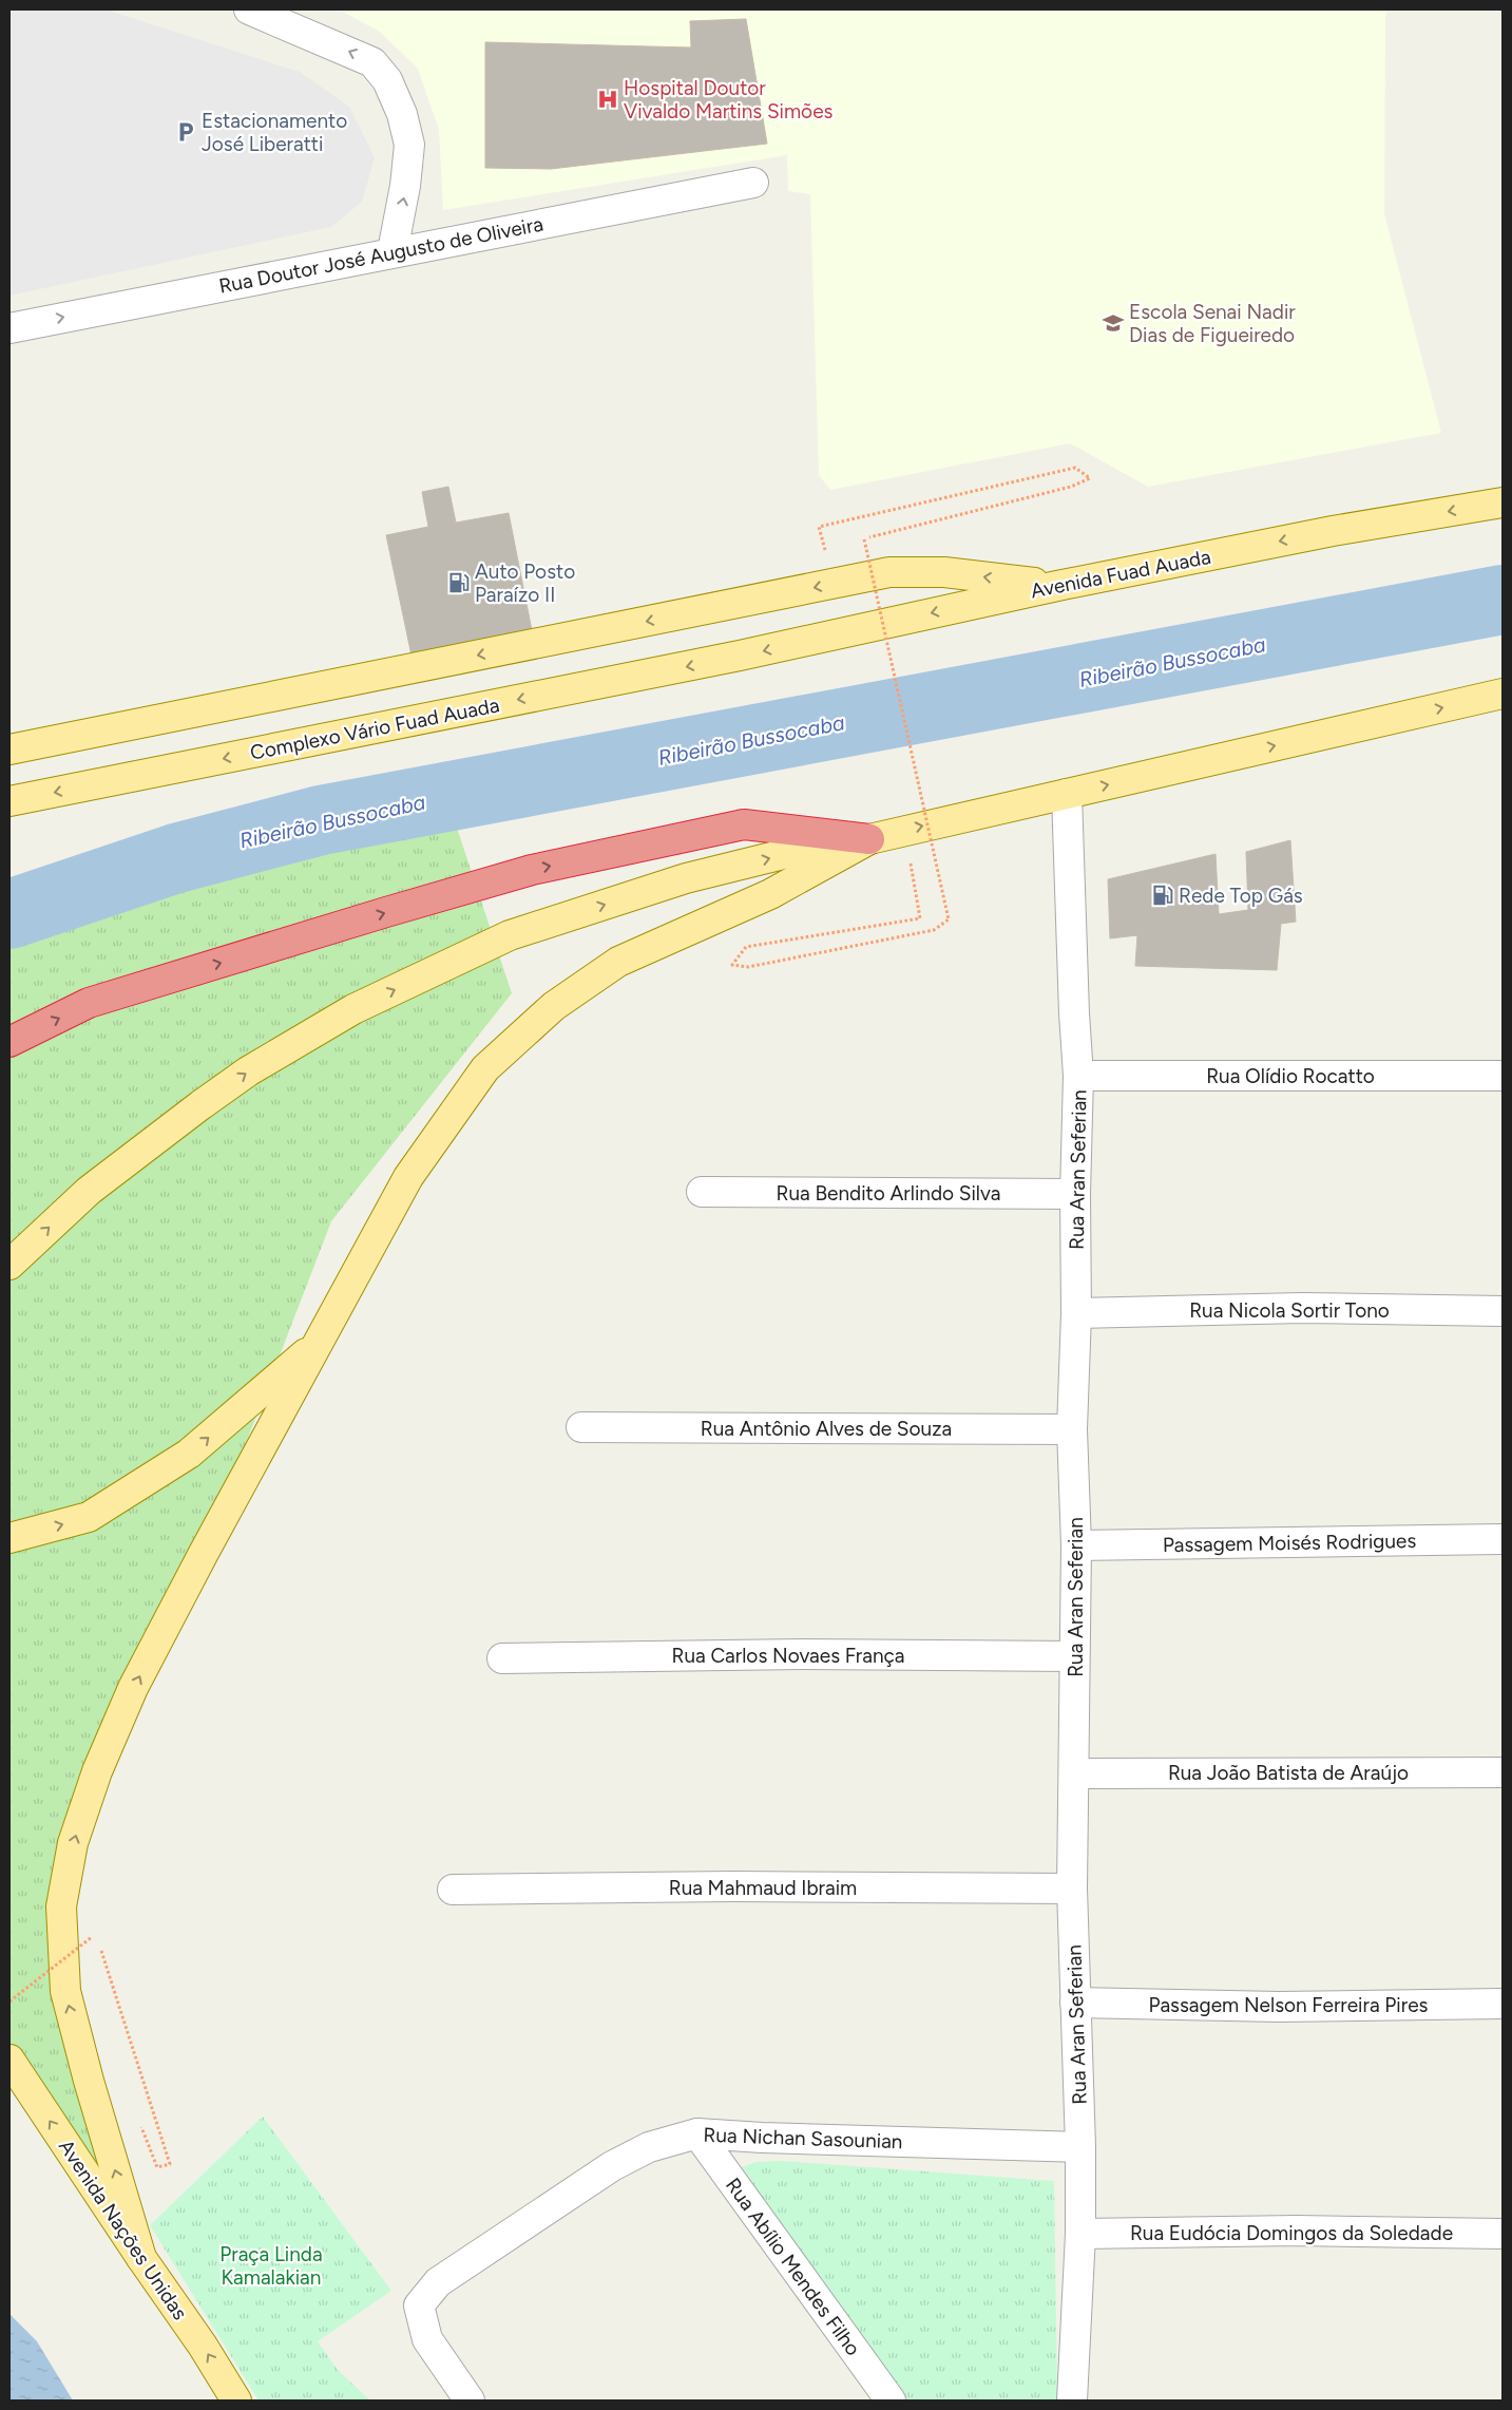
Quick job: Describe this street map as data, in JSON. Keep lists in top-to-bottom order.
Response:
{
  "streets": {
    "main road": ["Avenida Fuad Auada", "Complexo Vário Fuad Auada", "Avenida Nações Unidas"],
    "street": [
      "Rua Doutor José Augusto de Oliveira",
      "Rua Olídio Rocatto",
      "Rua Aran Seferian",
      "Rua Bendito Arlindo Silva",
      "Rua Nicola Sortir Tono",
      "Rua Antônio Alves de Souza",
      "Passagem Moisés Rodrigues",
      "Rua Carlos Novaes França",
      "Rua João Batista de Araújo",
      "Rua Mahmaud Ibraim",
      "Passagem Nelson Ferreira Pires",
      "Rua Nichan Sasounian",
      "Rua Eudócia Domingos da Soledade",
      "Rua Abílio Mendes Filho"
    ]
  },
  "crossings": [
    ["Avenida Fuad Auada", "Complexo Vário Fuad Auada"],
    ["Rua Olídio Rocatto", "Rua Aran Seferian"],
    ["Rua Aran Seferian", "Rua Bendito Arlindo Silva"],
    ["Rua Aran Seferian", "Rua Nicola Sortir Tono"],
    ["Rua Aran Seferian", "Rua Antônio Alves de Souza"],
    ["Rua Aran Seferian", "Passagem Moisés Rodrigues"],
    ["Rua Aran Seferian", "Rua Carlos Novaes França"],
    ["Rua Aran Seferian", "Rua João Batista de Araújo"],
    ["Rua Aran Seferian", "Rua Mahmaud Ibraim"],
    ["Rua Aran Seferian", "Passagem Nelson Ferreira Pires"],
    ["Rua Aran Seferian", "Rua Nichan Sasounian"],
    ["Rua Aran Seferian", "Rua Eudócia Domingos da Soledade"],
    ["Rua Nichan Sasounian", "Rua Abílio Mendes Filho"]
  ],
  "one_way": ["Rua Doutor José Augusto de Oliveira", "Avenida Nações Unidas"],
  "water": ["Ribeirão Bussocaba"],
  "parks": ["Praça Linda Kamalakian"],
  "places": {
    "hospital": ["Hospital Doutor Vivaldo Martins Simões"],
    "parking": ["Estacionamento José Liberatti"],
    "school or university": ["Escola Senai Nadir Dias de Figueiredo"],
    "fuel station": ["Auto Posto Paraízo II", "Rede Top Gás"]
  }
}
